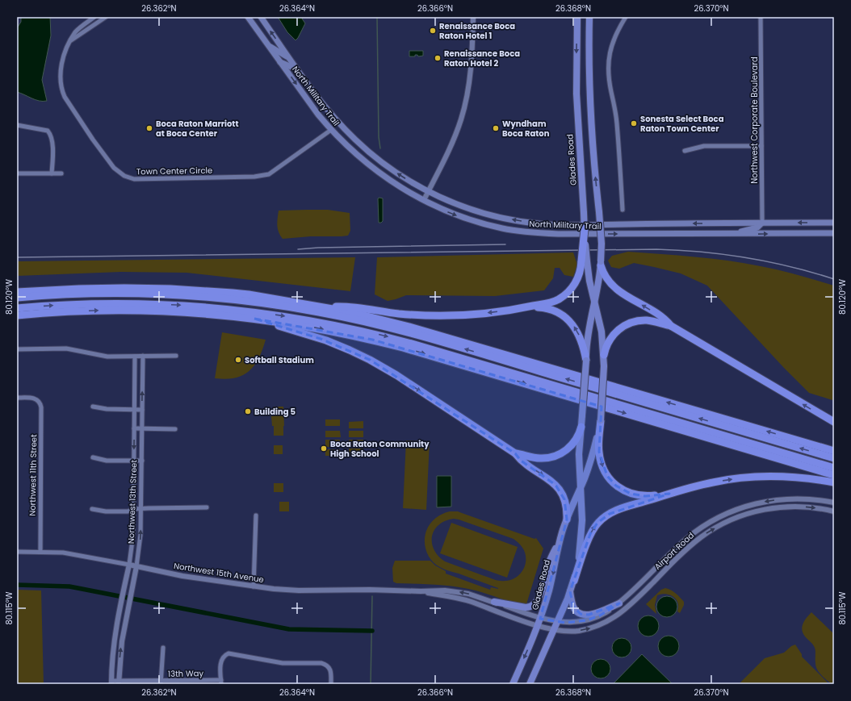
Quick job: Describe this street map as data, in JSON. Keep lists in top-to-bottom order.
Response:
{
  "streets": {
    "main road": ["North Military Trail", "Glades Road"],
    "street": [
      "Northwest Corporate Boulevard",
      "Town Center Circle",
      "Northwest 11th Street",
      "Northwest 13th Street",
      "Airport Road",
      "Northwest 15th Avenue",
      "13th Way"
    ]
  },
  "crossings": [
    ["North Military Trail", "Northwest Corporate Boulevard"],
    ["North Military Trail", "Town Center Circle"],
    ["Glades Road", "Airport Road"],
    ["Glades Road", "Northwest 15th Avenue"],
    ["Northwest 11th Street", "Northwest 15th Avenue"],
    ["Northwest 13th Street", "Northwest 15th Avenue"],
    ["Northwest 13th Street", "13th Way"],
    ["Airport Road", "Northwest 15th Avenue"]
  ],
  "places": [
    "Renaissance Boca Raton Hotel 1",
    "Renaissance Boca Raton Hotel 2",
    "Sonesta Select Boca Raton Town Center",
    "Boca Raton Marriott at Boca Center",
    "Wyndham Boca Raton",
    "Softball Stadium",
    "Building 5",
    "Boca Raton Community High School"
  ],
  "coordinates": [
    "26.362°N",
    "26.364°N",
    "26.366°N",
    "26.368°N",
    "26.370°N",
    "80.120°W",
    "80.115°W"
  ]
}
